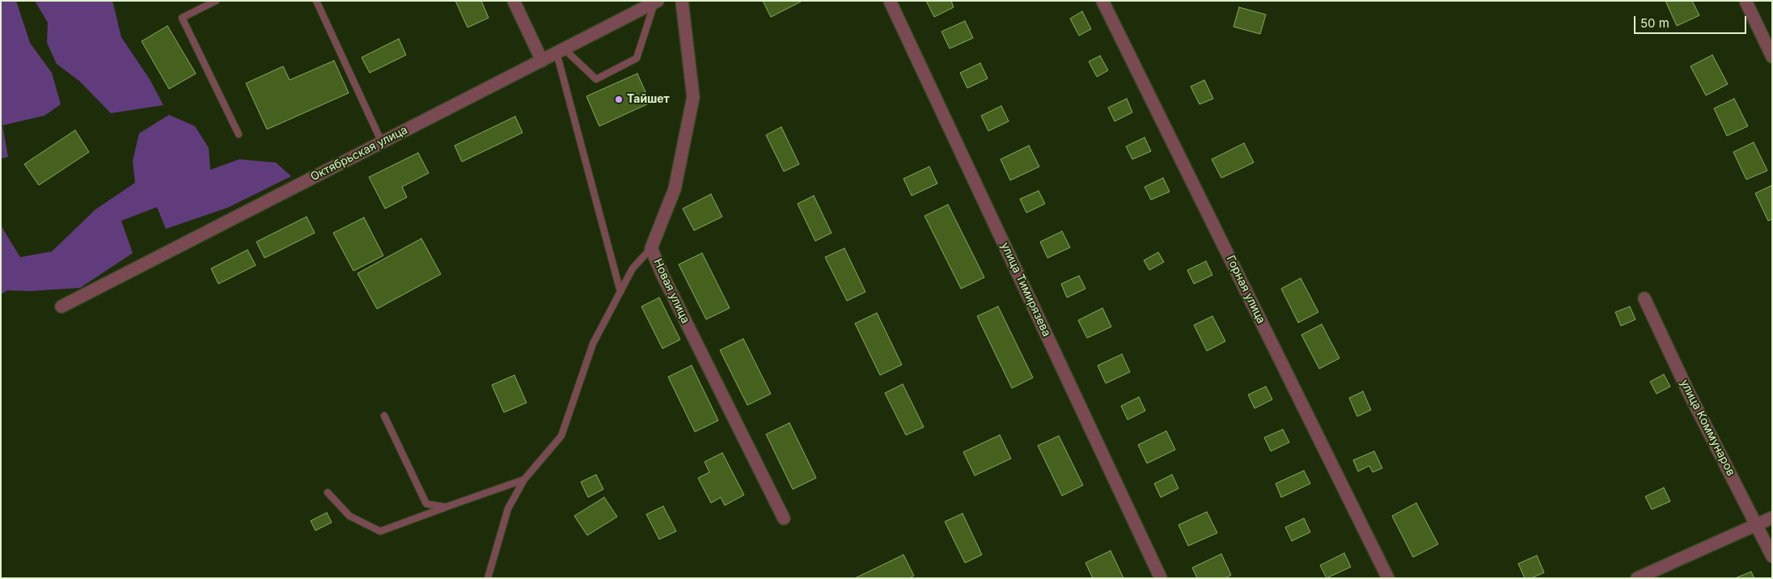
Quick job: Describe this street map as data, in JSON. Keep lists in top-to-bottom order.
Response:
{
  "streets": {
    "street": [
      "Октябрьская улица",
      "улица Тимирязева",
      "Горная улица",
      "Новая улица",
      "улица Коммунаров"
    ]
  },
  "places": ["Тайшет"],
  "scale_bar": "50 m"
}
